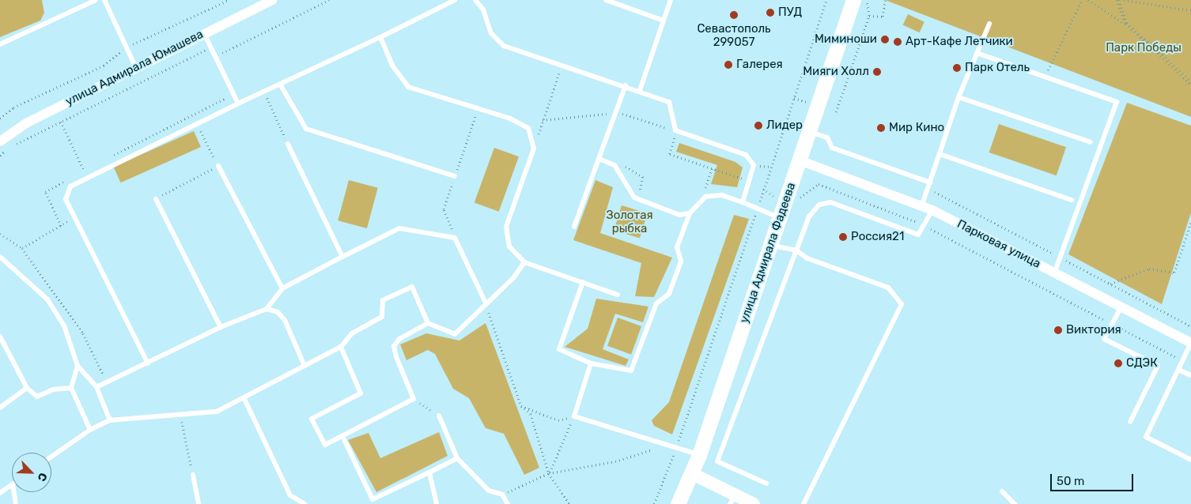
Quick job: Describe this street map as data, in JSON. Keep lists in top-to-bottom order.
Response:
{
  "streets": {
    "main road": ["улица Адмирала Фадеева"],
    "street": ["улица Адмирала Юмашева", "Парковая улица"]
  },
  "crossings": [
    ["Парковая улица", "улица Адмирала Фадеева"]
  ],
  "parks": ["Парк Победы", "Золотая рыбка"],
  "places": [
    "ПУД",
    "Севастополь 299057",
    "Миминоши",
    "Арт-Кафе Летчики",
    "Галерея",
    "Парк Отель",
    "Мияги Холл",
    "Лидер",
    "Мир Кино",
    "Россия21",
    "Виктория",
    "СДЭК"
  ],
  "scale_bar": "50 m",
  "north": "bottom right"
}
